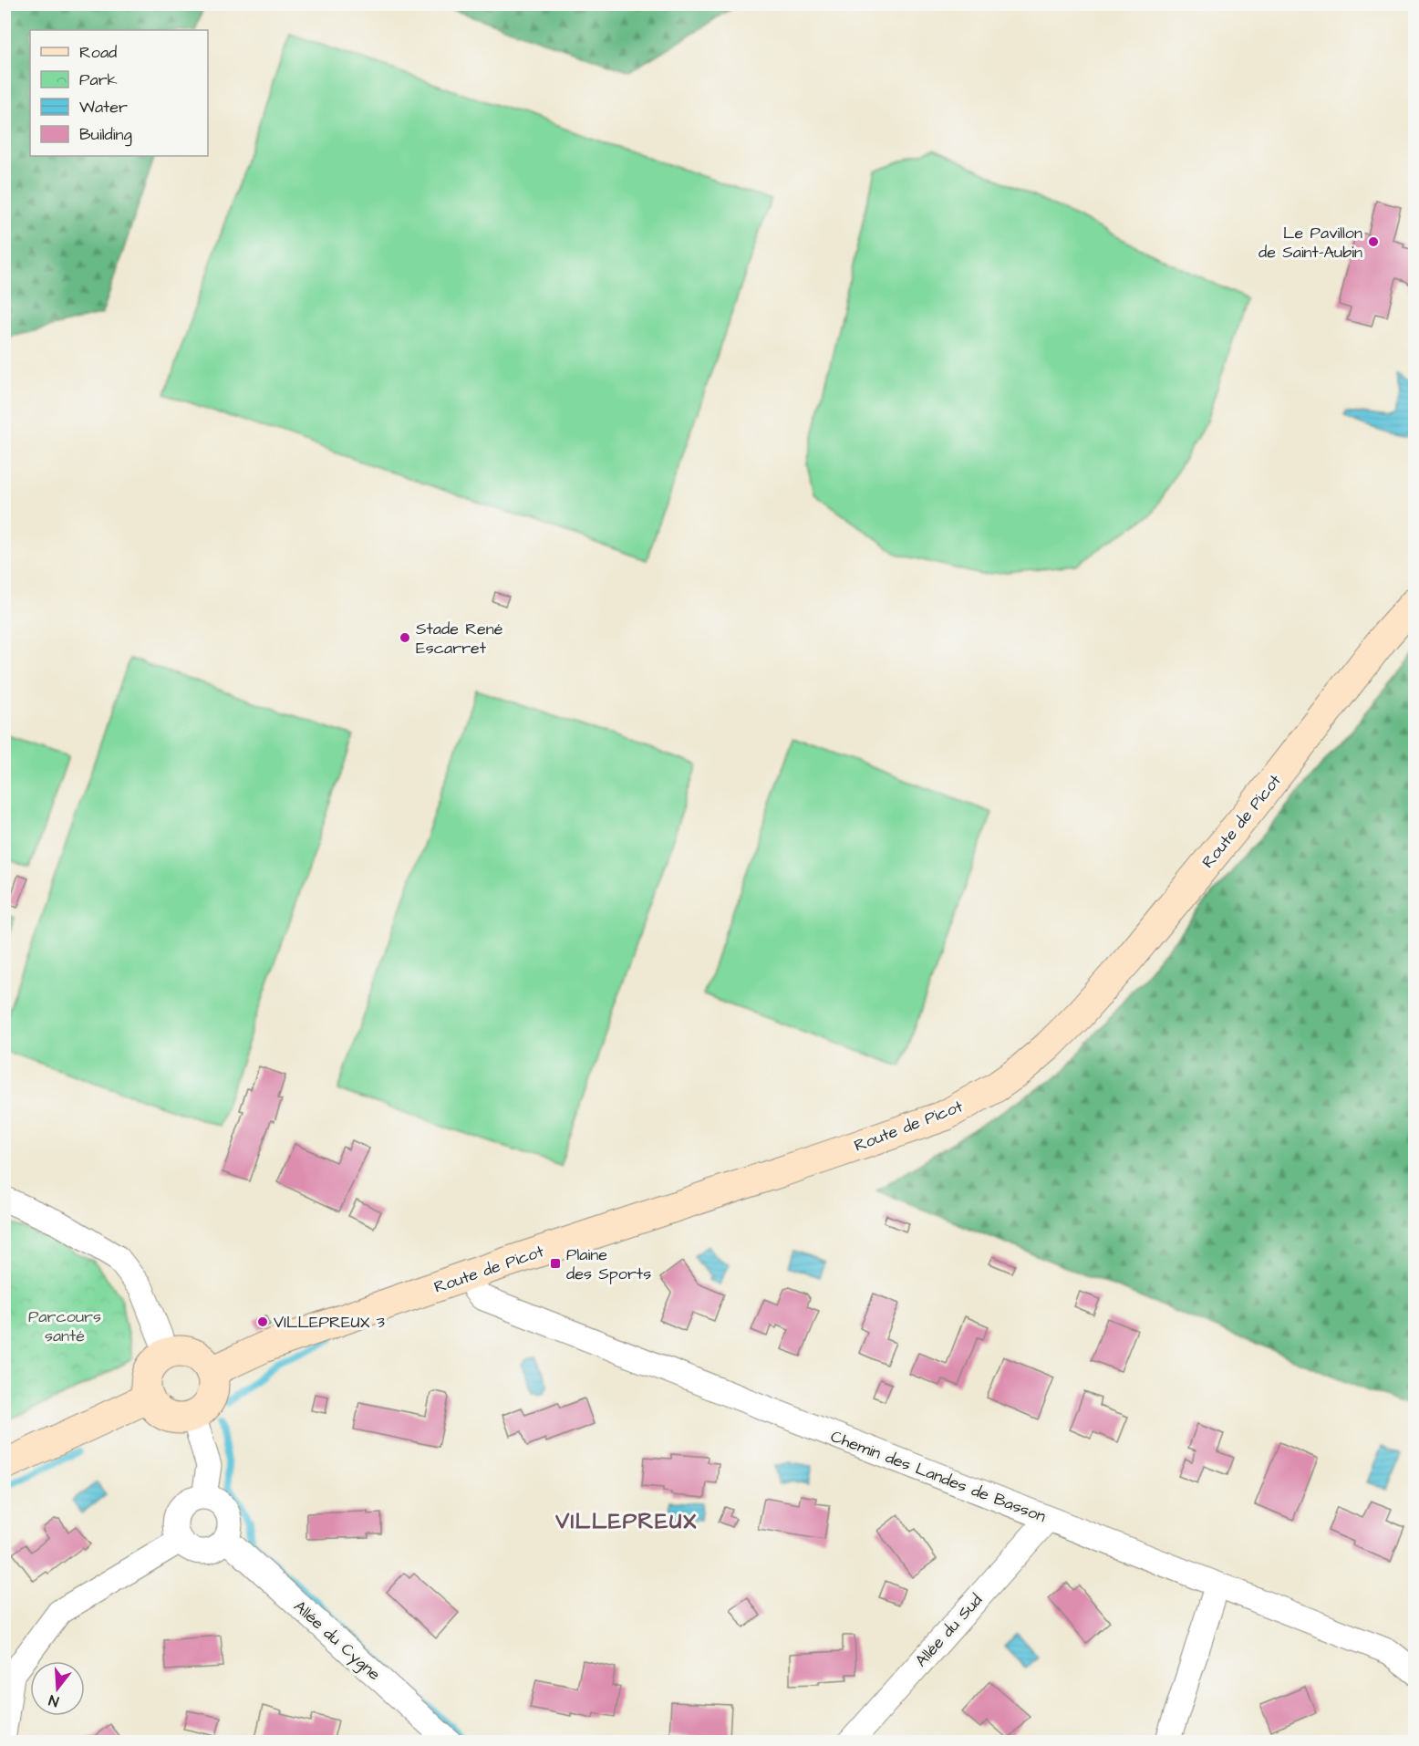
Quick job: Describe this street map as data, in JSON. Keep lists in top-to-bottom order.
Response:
{
  "streets": {
    "main road": ["Route de Picot"],
    "street": ["Chemin des Landes de Basson", "Allée du Sud", "Allée du Cygne"]
  },
  "crossings": [
    ["Route de Picot", "Chemin des Landes de Basson"],
    ["Chemin des Landes de Basson", "Allée du Sud"]
  ],
  "districts": ["VILLEPREUX"],
  "parks": ["Parcours santé"],
  "places": {
    "other": ["Le Pavillon de Saint-Aubin", "Stade René Escarret", "VILLEPREUX 3"],
    "transit": ["Plaine des Sports"]
  },
  "legend": [
    "Road",
    "Park",
    "Water",
    "Building"
  ],
  "north": "bottom"
}
